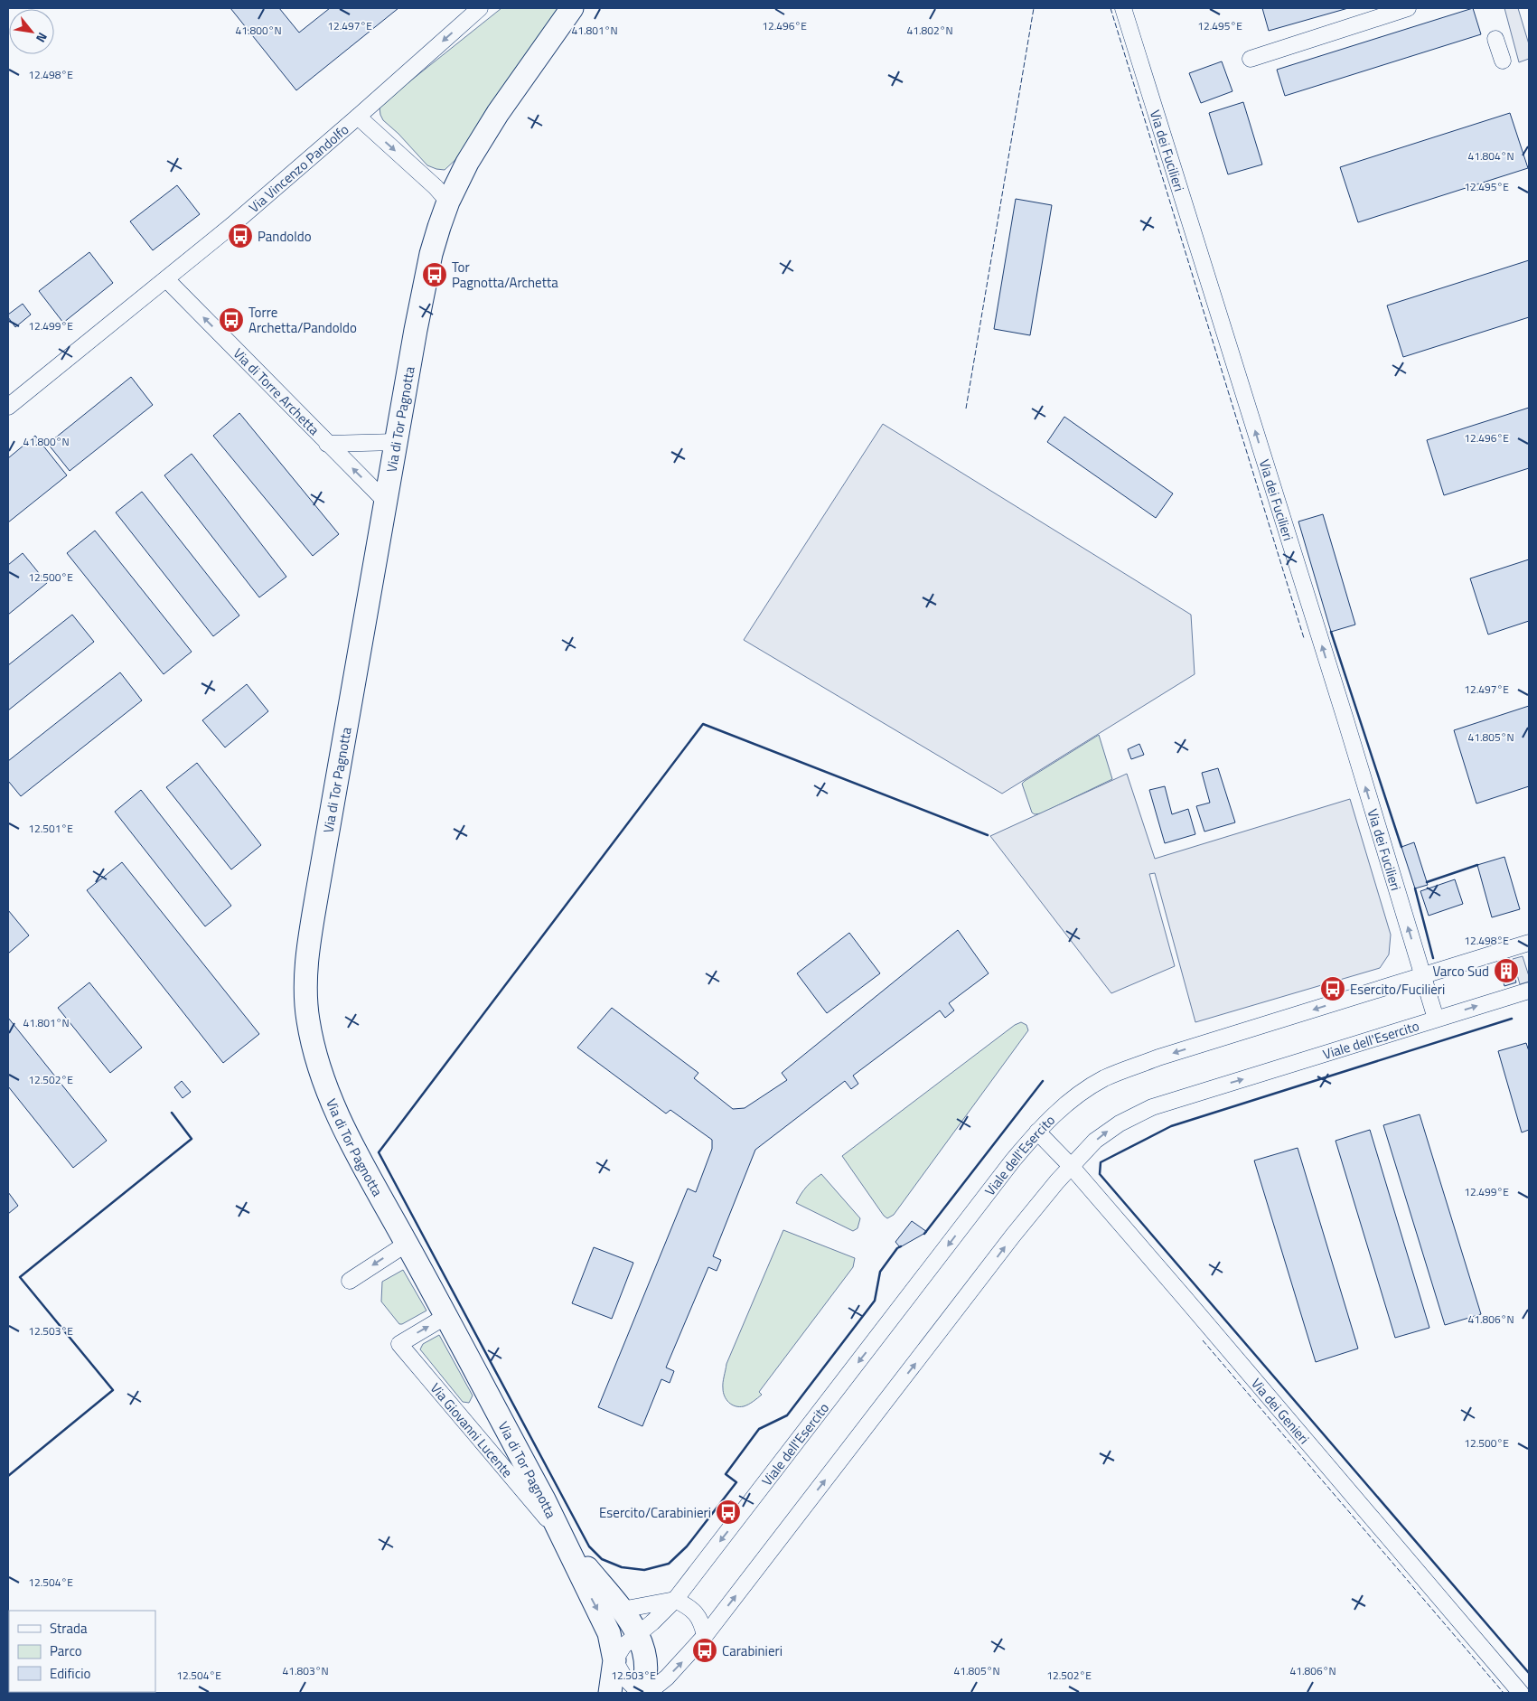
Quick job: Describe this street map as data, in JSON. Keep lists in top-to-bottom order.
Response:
{
  "streets": {
    "street": [
      "Via dei Fucilieri",
      "Via Vincenzo Pandolfo",
      "Via di Torre Archetta",
      "Via di Tor Pagnotta",
      "Viale dell'Esercito",
      "Via dei Genieri",
      "Via Giovanni Lucente"
    ]
  },
  "crossings": [
    ["Via dei Fucilieri", "Viale dell'Esercito"],
    ["Via Vincenzo Pandolfo", "Via di Torre Archetta"],
    ["Via di Torre Archetta", "Via di Tor Pagnotta"],
    ["Via di Tor Pagnotta", "Viale dell'Esercito"],
    ["Via di Tor Pagnotta", "Via Giovanni Lucente"],
    ["Viale dell'Esercito", "Via dei Genieri"]
  ],
  "one_way": ["Via dei Fucilieri", "Via di Torre Archetta", "Via Giovanni Lucente"],
  "places": {
    "bus stop": [
      "Pandoldo",
      "Tor Pagnotta/Archetta",
      "Torre Archetta/Pandoldo",
      "Esercito/Fucilieri",
      "Esercito/Carabinieri",
      "Carabinieri"
    ],
    "building": ["Varco Sud"]
  },
  "legend": ["Strada", "Parco", "Edificio"],
  "north": "bottom right",
  "coordinates": [
    "12.497°E",
    "12.496°E",
    "12.495°E",
    "41.800°N",
    "41.801°N",
    "41.802°N",
    "12.498°E",
    "41.804°N",
    "12.499°E",
    "12.500°E",
    "41.805°N",
    "12.501°E",
    "12.502°E",
    "41.806°N",
    "12.503°E",
    "12.504°E",
    "41.803°N"
  ]
}
